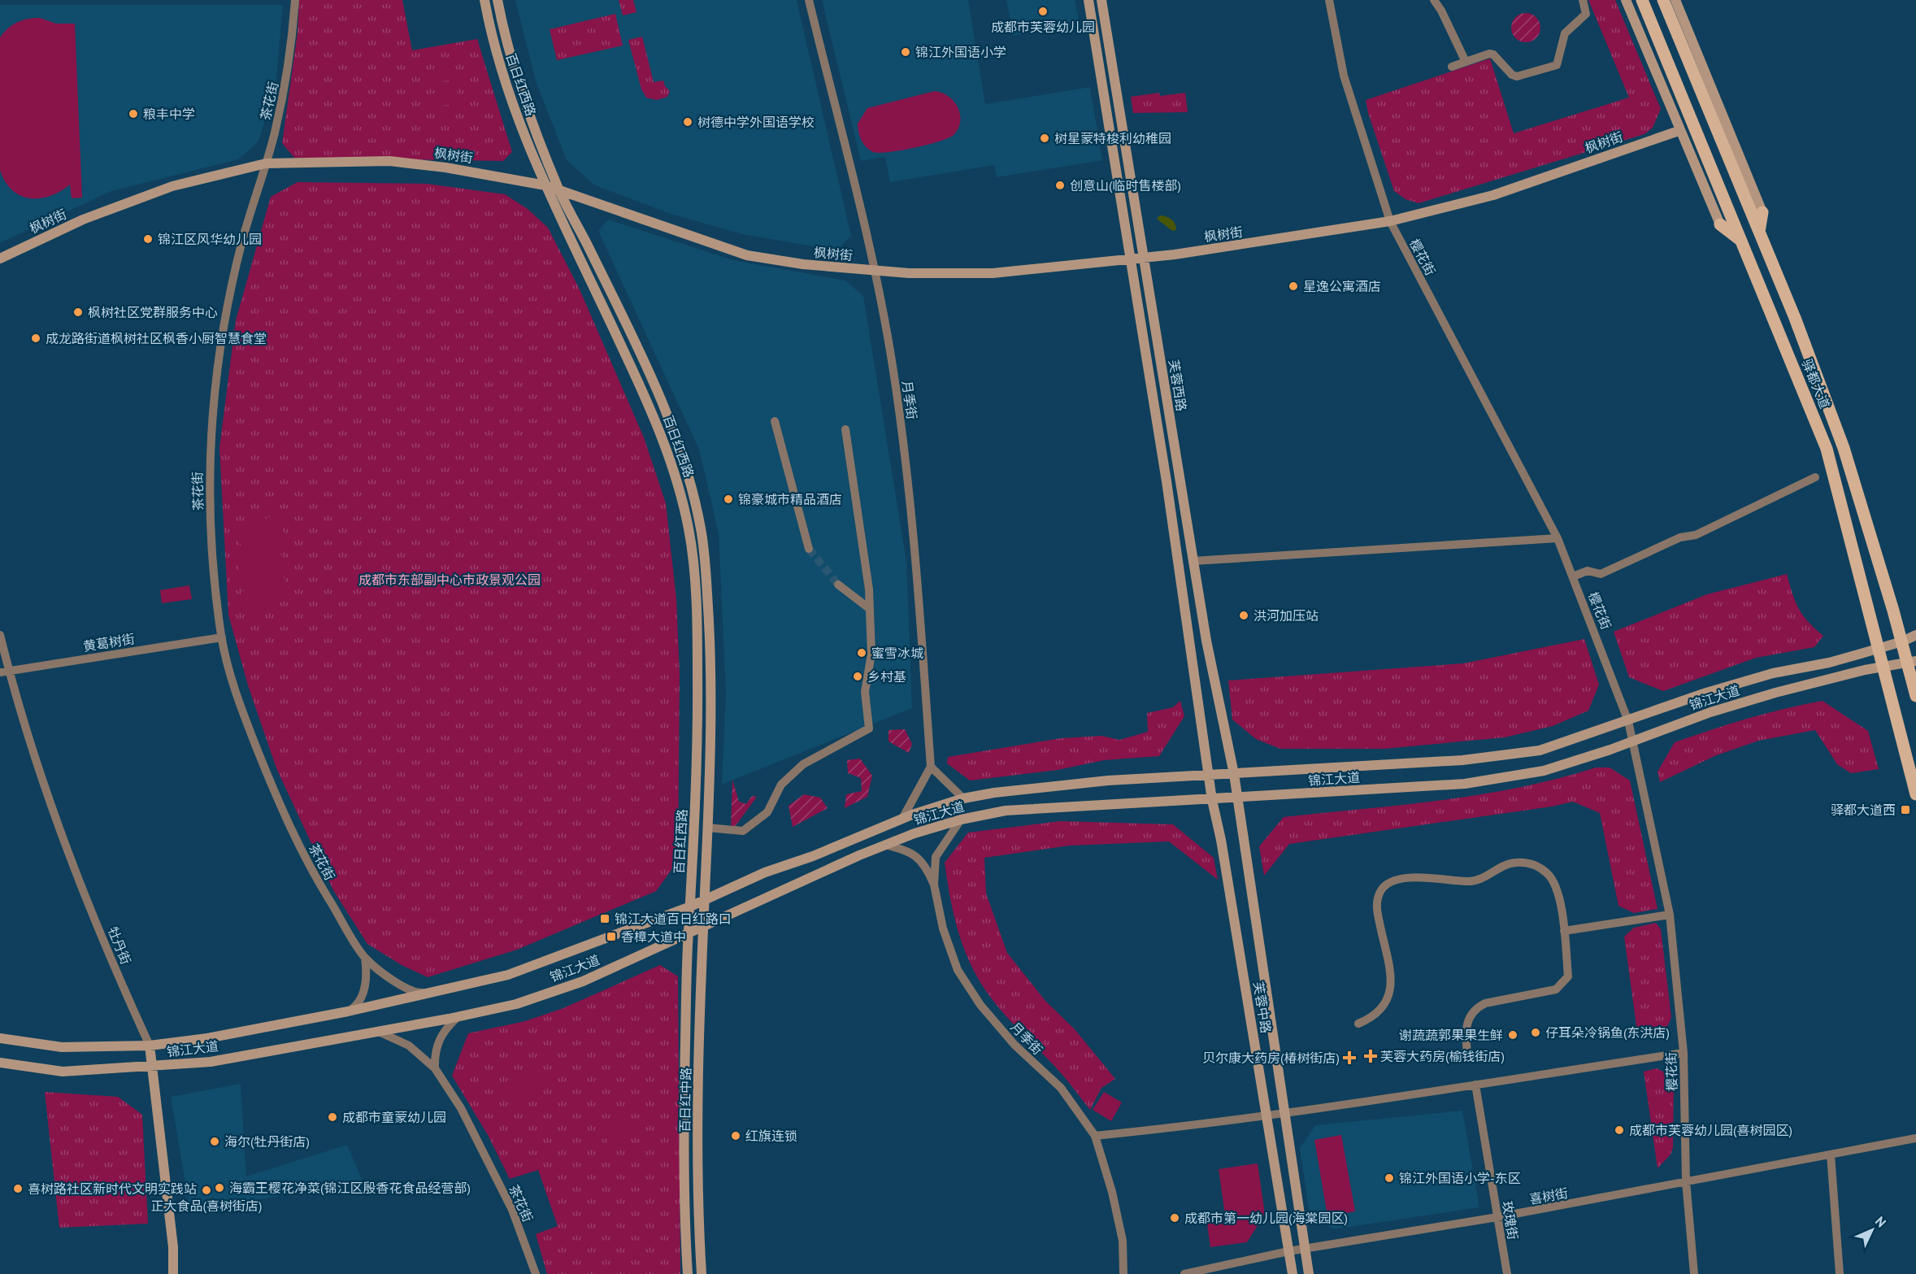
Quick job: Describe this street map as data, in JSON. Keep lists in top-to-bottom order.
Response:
{
  "streets": {
    "main road": [
      "百日红西路",
      "枫树街",
      "驿都大道",
      "芙蓉西路",
      "锦江大道",
      "牡丹街",
      "芙蓉中路",
      "百日红中路"
    ],
    "street": [
      "茶花街",
      "樱花街",
      "月季街",
      "黄葛树街",
      "喜树街",
      "玫瑰街"
    ]
  },
  "crossings": [
    ["百日红西路", "枫树街"],
    ["百日红西路", "锦江大道"],
    ["百日红西路", "百日红中路"],
    ["茶花街", "枫树街"],
    ["茶花街", "黄葛树街"],
    ["茶花街", "锦江大道"],
    ["枫树街", "樱花街"],
    ["枫树街", "芙蓉西路"],
    ["枫树街", "月季街"],
    ["樱花街", "锦江大道"],
    ["樱花街", "喜树街"],
    ["驿都大道", "锦江大道"],
    ["芙蓉西路", "锦江大道"],
    ["芙蓉西路", "芙蓉中路"],
    ["月季街", "锦江大道"],
    ["黄葛树街", "牡丹街"],
    ["锦江大道", "牡丹街"],
    ["锦江大道", "芙蓉中路"],
    ["锦江大道", "百日红中路"],
    ["芙蓉中路", "喜树街"],
    ["喜树街", "玫瑰街"]
  ],
  "parks": ["成都市东部副中心市政景观公园"],
  "places": {
    "other": [
      "成都市芙蓉幼儿园",
      "锦江外国语小学",
      "粮丰中学",
      "树德中学外国语学校",
      "树星蒙特梭利幼稚园",
      "创意山(临时售楼部)",
      "锦江区风华幼儿园",
      "星逸公寓酒店",
      "枫树社区党群服务中心",
      "成龙路街道枫树社区枫香小厨智慧食堂",
      "锦豪城市精品酒店",
      "洪河加压站",
      "蜜雪冰城",
      "乡村基",
      "仔耳朵冷锅鱼(东洪店)",
      "谢蔬蔬郭果果生鲜",
      "成都市童蒙幼儿园",
      "成都市芙蓉幼儿园(喜树园区)",
      "红旗连锁",
      "海尔(牡丹街店)",
      "锦江外国语小学-东区",
      "海霸王樱花净菜(锦江区殷香花食品经营部)",
      "喜树路社区新时代文明实践站",
      "正大食品(喜树街店)",
      "成都市第一幼儿园(海棠园区)"
    ],
    "transit": ["驿都大道西", "锦江大道百日红路口", "香樟大道中"],
    "health": ["芙蓉大药房(榆钱街店)", "贝尔康大药房(椿树街店)"]
  },
  "north": "top right"
}
